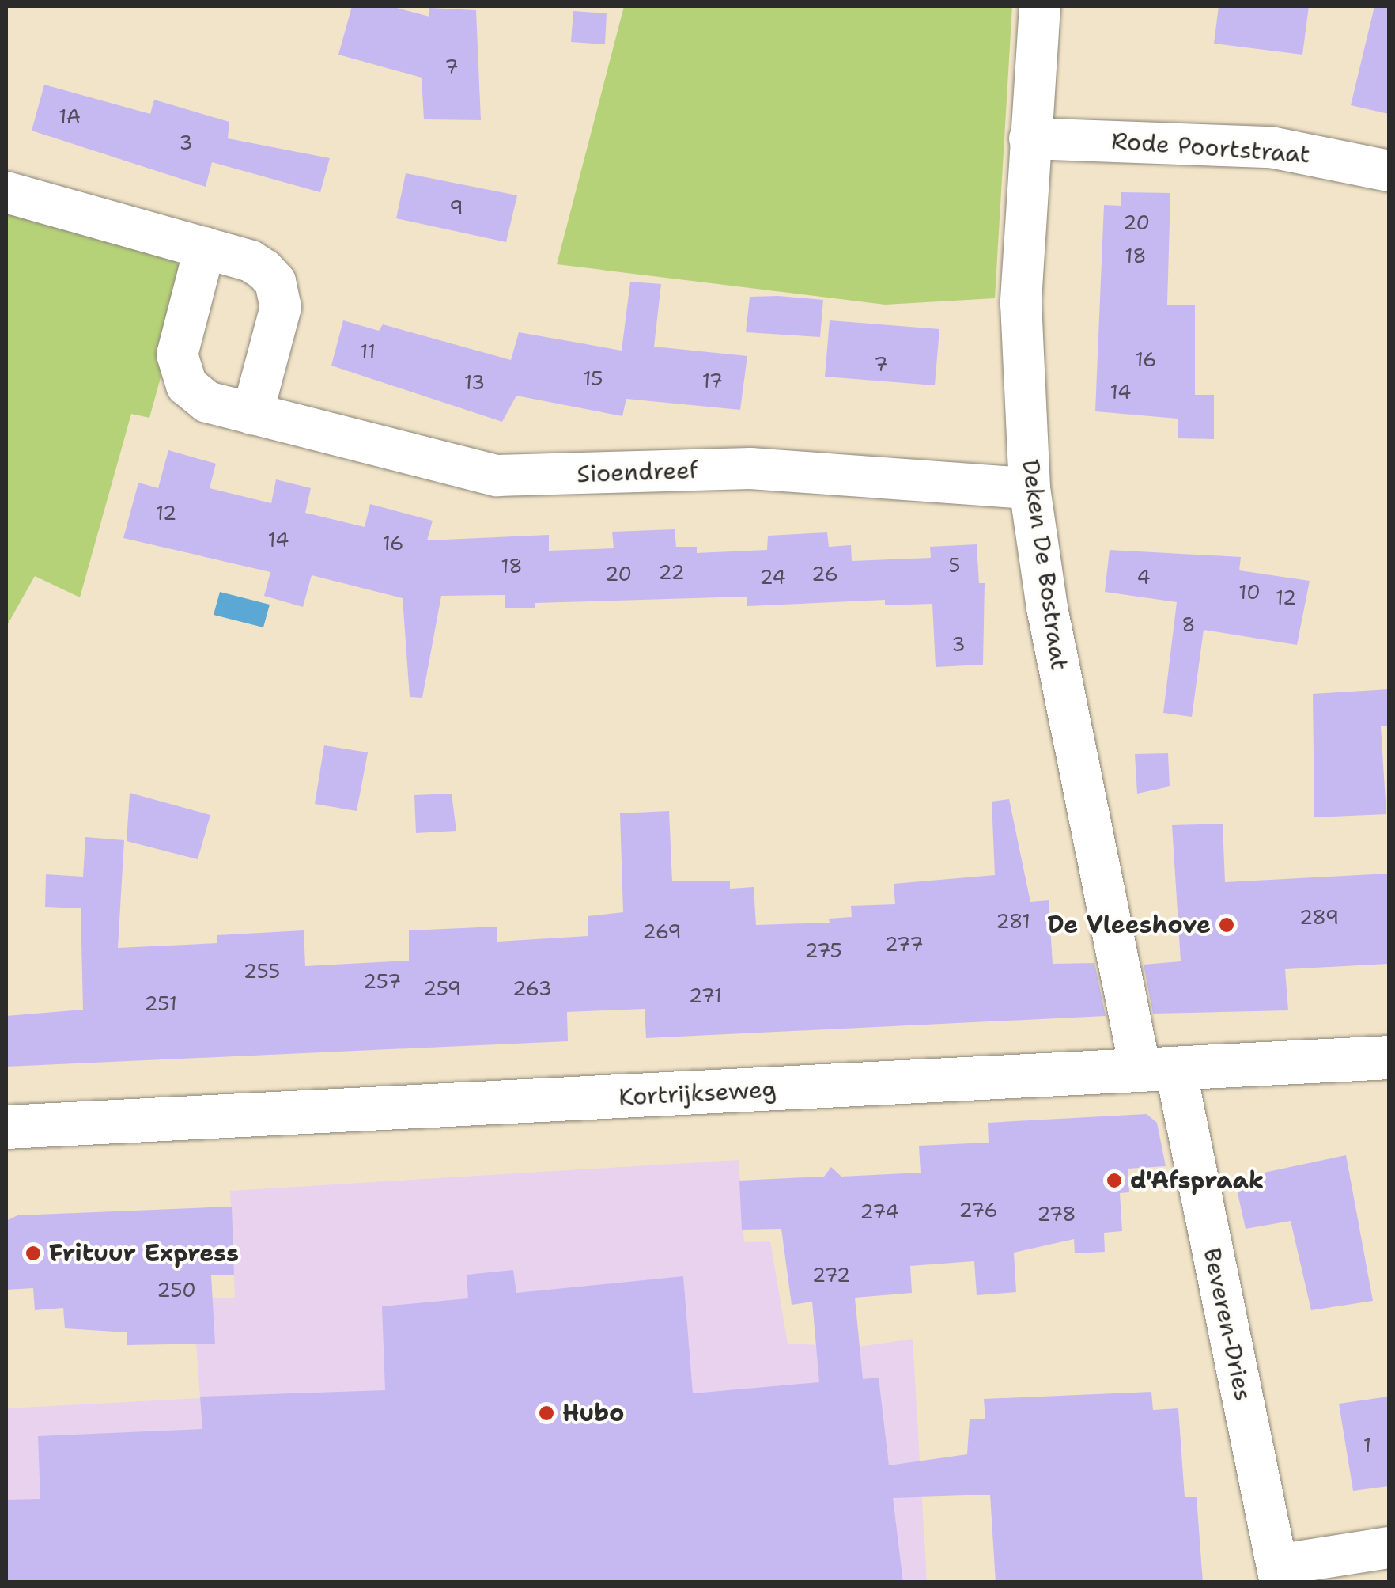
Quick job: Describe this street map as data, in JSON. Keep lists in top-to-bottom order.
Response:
{
  "streets": {
    "main road": ["Kortrijkseweg"],
    "street": [
      "Rode Poortstraat",
      "Sioendreef",
      "Deken De Bostraat",
      "Beveren-Dries"
    ]
  },
  "crossings": [
    ["Rode Poortstraat", "Deken De Bostraat"],
    ["Sioendreef", "Deken De Bostraat"],
    ["Deken De Bostraat", "Kortrijkseweg"],
    ["Deken De Bostraat", "Beveren-Dries"],
    ["Kortrijkseweg", "Beveren-Dries"]
  ],
  "places": [
    "De Vleeshove",
    "d'Afspraak",
    "Frituur Express",
    "Hubo"
  ],
  "house_numbers": [
    "7",
    "1A",
    "3",
    "9",
    "20",
    "18",
    "11",
    "16",
    "7",
    "15",
    "17",
    "13",
    "14",
    "12",
    "14",
    "16",
    "5",
    "18",
    "22",
    "20",
    "26",
    "24",
    "4",
    "10",
    "12",
    "8",
    "3",
    "289",
    "281",
    "269",
    "277",
    "275",
    "255",
    "257",
    "259",
    "263",
    "271",
    "251",
    "276",
    "274",
    "278",
    "272",
    "250",
    "1"
  ]
}
